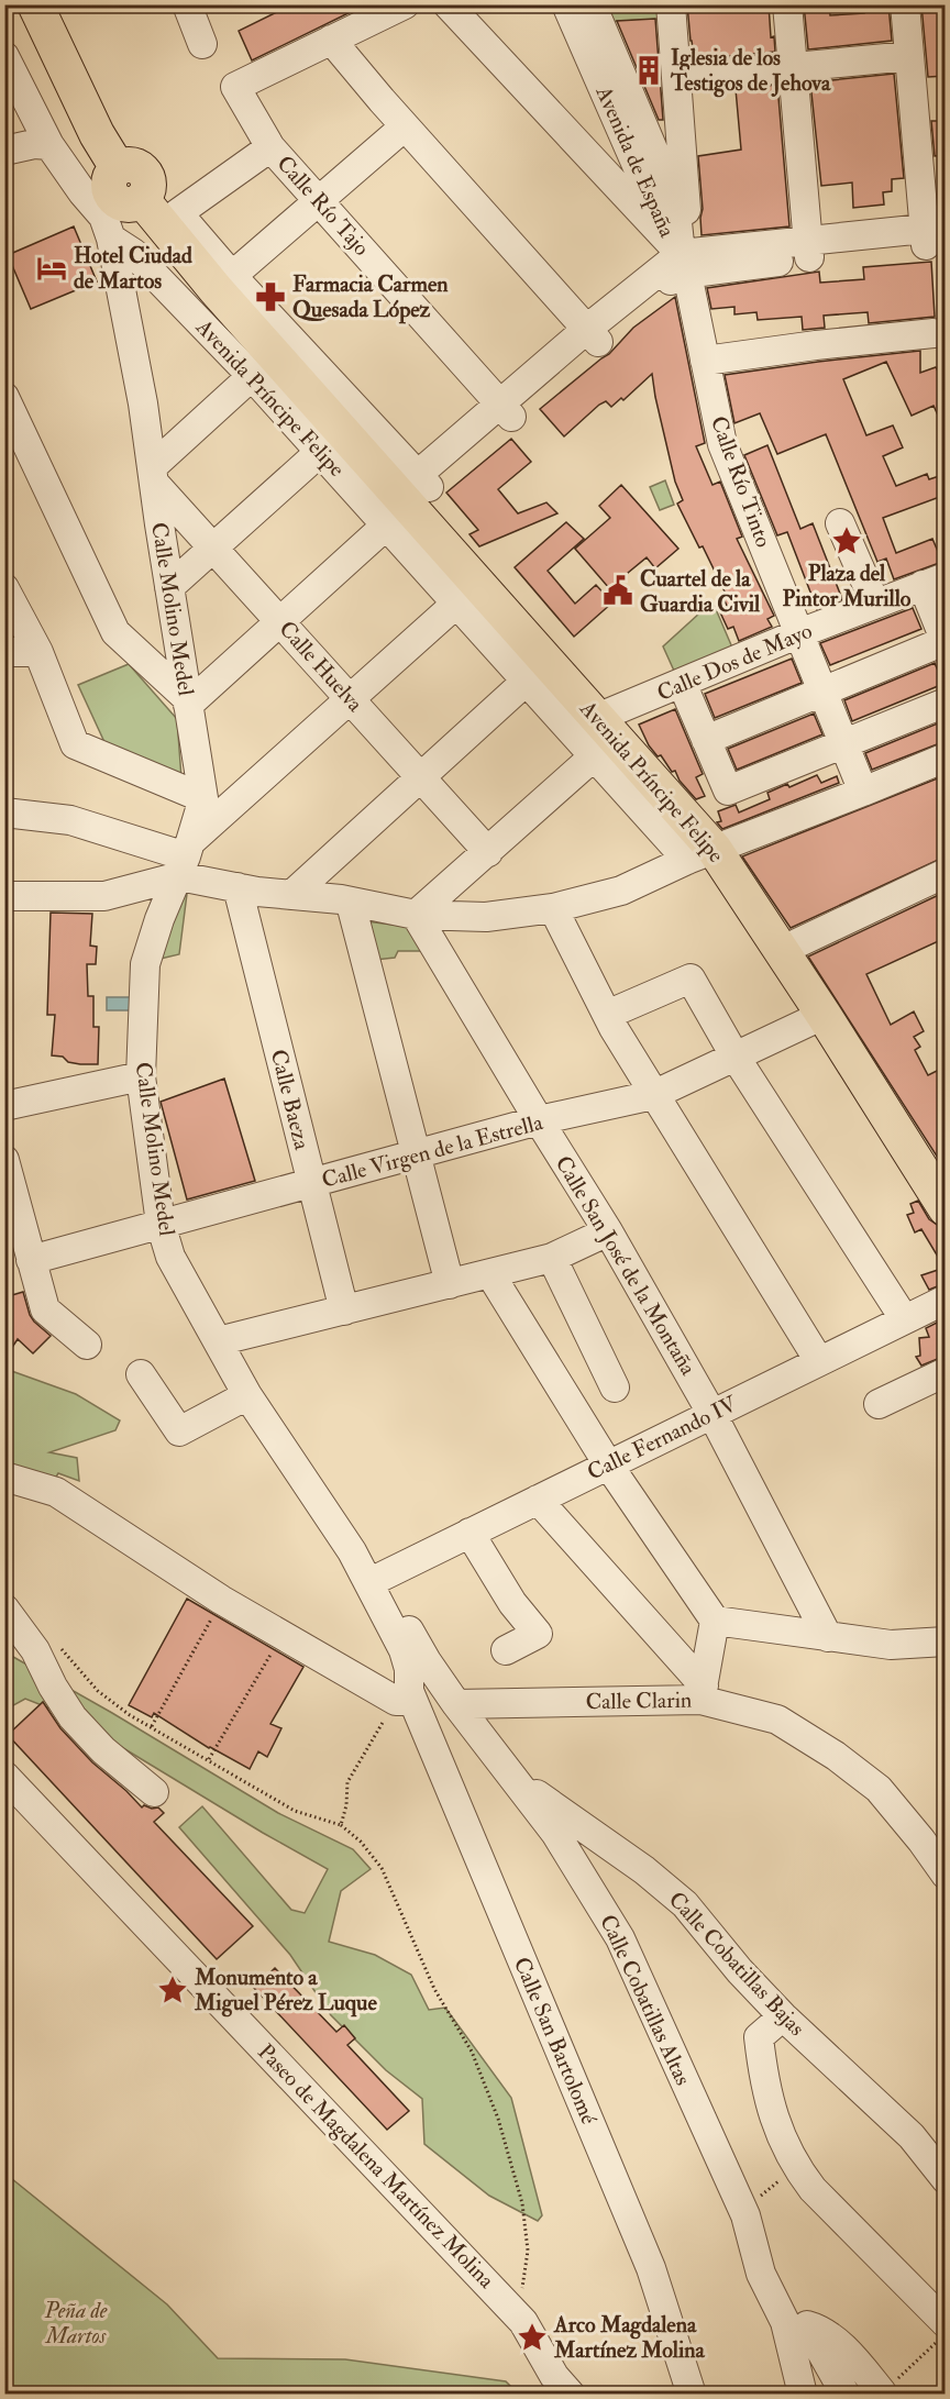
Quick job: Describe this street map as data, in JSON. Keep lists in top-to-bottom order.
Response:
{
  "streets": {
    "main road": ["Avenida Príncipe Felipe"],
    "street": [
      "Avenida de España",
      "Calle Río Tajo",
      "Calle Río Tinto",
      "Calle Molino Medel",
      "Calle Dos de Mayo",
      "Calle Huelva",
      "Calle Baeza",
      "Calle Virgen de la Estrella",
      "Calle San José de la Montaña",
      "Calle Fernando IV",
      "Calle Clarin",
      "Calle Cobatillas Bajas",
      "Calle Cobatillas Altas",
      "Calle San Bartolomé",
      "Paseo de Magdalena Martínez Molina"
    ]
  },
  "crossings": [
    ["Avenida de España", "Calle Río Tinto"],
    ["Avenida Príncipe Felipe", "Calle Molino Medel"],
    ["Avenida Príncipe Felipe", "Calle Dos de Mayo"],
    ["Avenida Príncipe Felipe", "Calle Virgen de la Estrella"],
    ["Calle Río Tinto", "Calle Dos de Mayo"],
    ["Calle Molino Medel", "Calle Huelva"],
    ["Calle Molino Medel", "Calle Virgen de la Estrella"],
    ["Calle Molino Medel", "Calle San Bartolomé"],
    ["Calle Baeza", "Calle Virgen de la Estrella"],
    ["Calle Virgen de la Estrella", "Calle San José de la Montaña"],
    ["Calle San José de la Montaña", "Calle Fernando IV"],
    ["Calle Clarin", "Calle Cobatillas Altas"],
    ["Calle Cobatillas Bajas", "Calle Cobatillas Altas"]
  ],
  "parks": ["Peña de Martos"],
  "places": {
    "building": ["Iglesia de los Testigos de Jehova"],
    "hotel": ["Hotel Ciudad de Martos"],
    "pharmacy": ["Farmacia Carmen Quesada López"],
    "place": ["Plaza del Pintor Murillo", "Monumento a Miguel Pérez Luque", "Arco Magdalena Martínez Molina"],
    "public building": ["Cuartel de la Guardia Civil"]
  }
}
